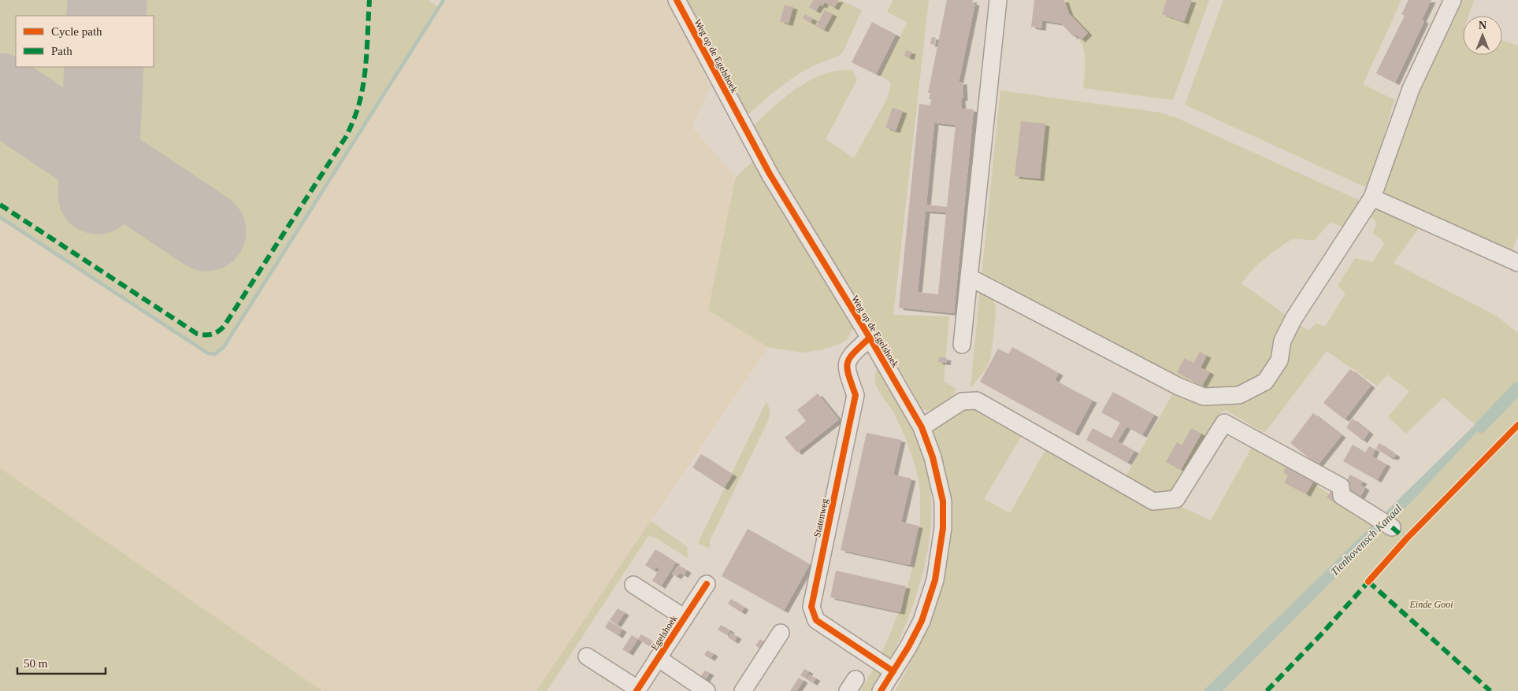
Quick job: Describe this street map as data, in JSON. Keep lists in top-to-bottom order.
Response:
{
  "streets": {
    "street": ["Weg op de Egelshoek", "Statenweg", "Egelshoek"]
  },
  "crossings": [
    ["Weg op de Egelshoek", "Statenweg"]
  ],
  "water": ["Tienhovensch Kanaal"],
  "parks": ["Einde Gooi"],
  "legend": ["Cycle path", "Path"],
  "scale_bar": "50 m",
  "north": "top"
}
